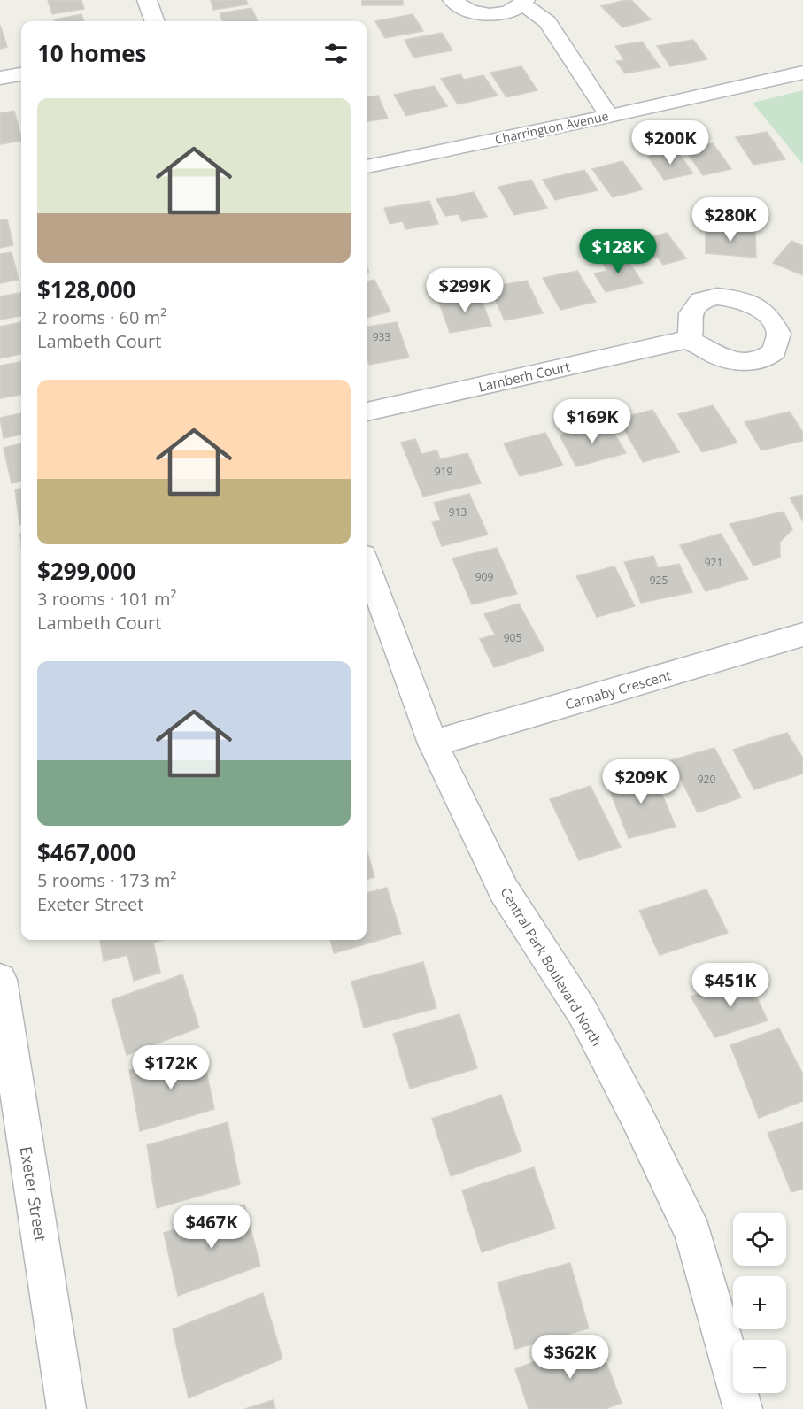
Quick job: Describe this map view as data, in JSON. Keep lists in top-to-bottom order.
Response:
{
  "streets": {
    "street": [
      "Charrington Avenue",
      "Lambeth Court",
      "Carnaby Crescent",
      "Central Park Boulevard North",
      "Exeter Street"
    ]
  },
  "crossings": [
    ["Carnaby Crescent", "Central Park Boulevard North"]
  ],
  "house_numbers": [
    "933",
    "919",
    "913",
    "921",
    "909",
    "925",
    "905",
    "920"
  ],
  "page": {
    "heading": "10 homes",
    "list": [
      {
        "name": "$128,000",
        "note": "2 rooms · 60 m² · Lambeth Court"
      },
      {
        "name": "$299,000",
        "note": "3 rooms · 101 m² · Lambeth Court"
      },
      {
        "name": "$467,000",
        "note": "5 rooms · 173 m² · Exeter Street"
      }
    ],
    "price": [
      "$200K",
      "$280K",
      "$128K",
      "$299K",
      "$169K",
      "$209K",
      "$451K",
      "$172K",
      "$467K",
      "$362K"
    ],
    "map_buttons": ["+", "−"]
  }
}
